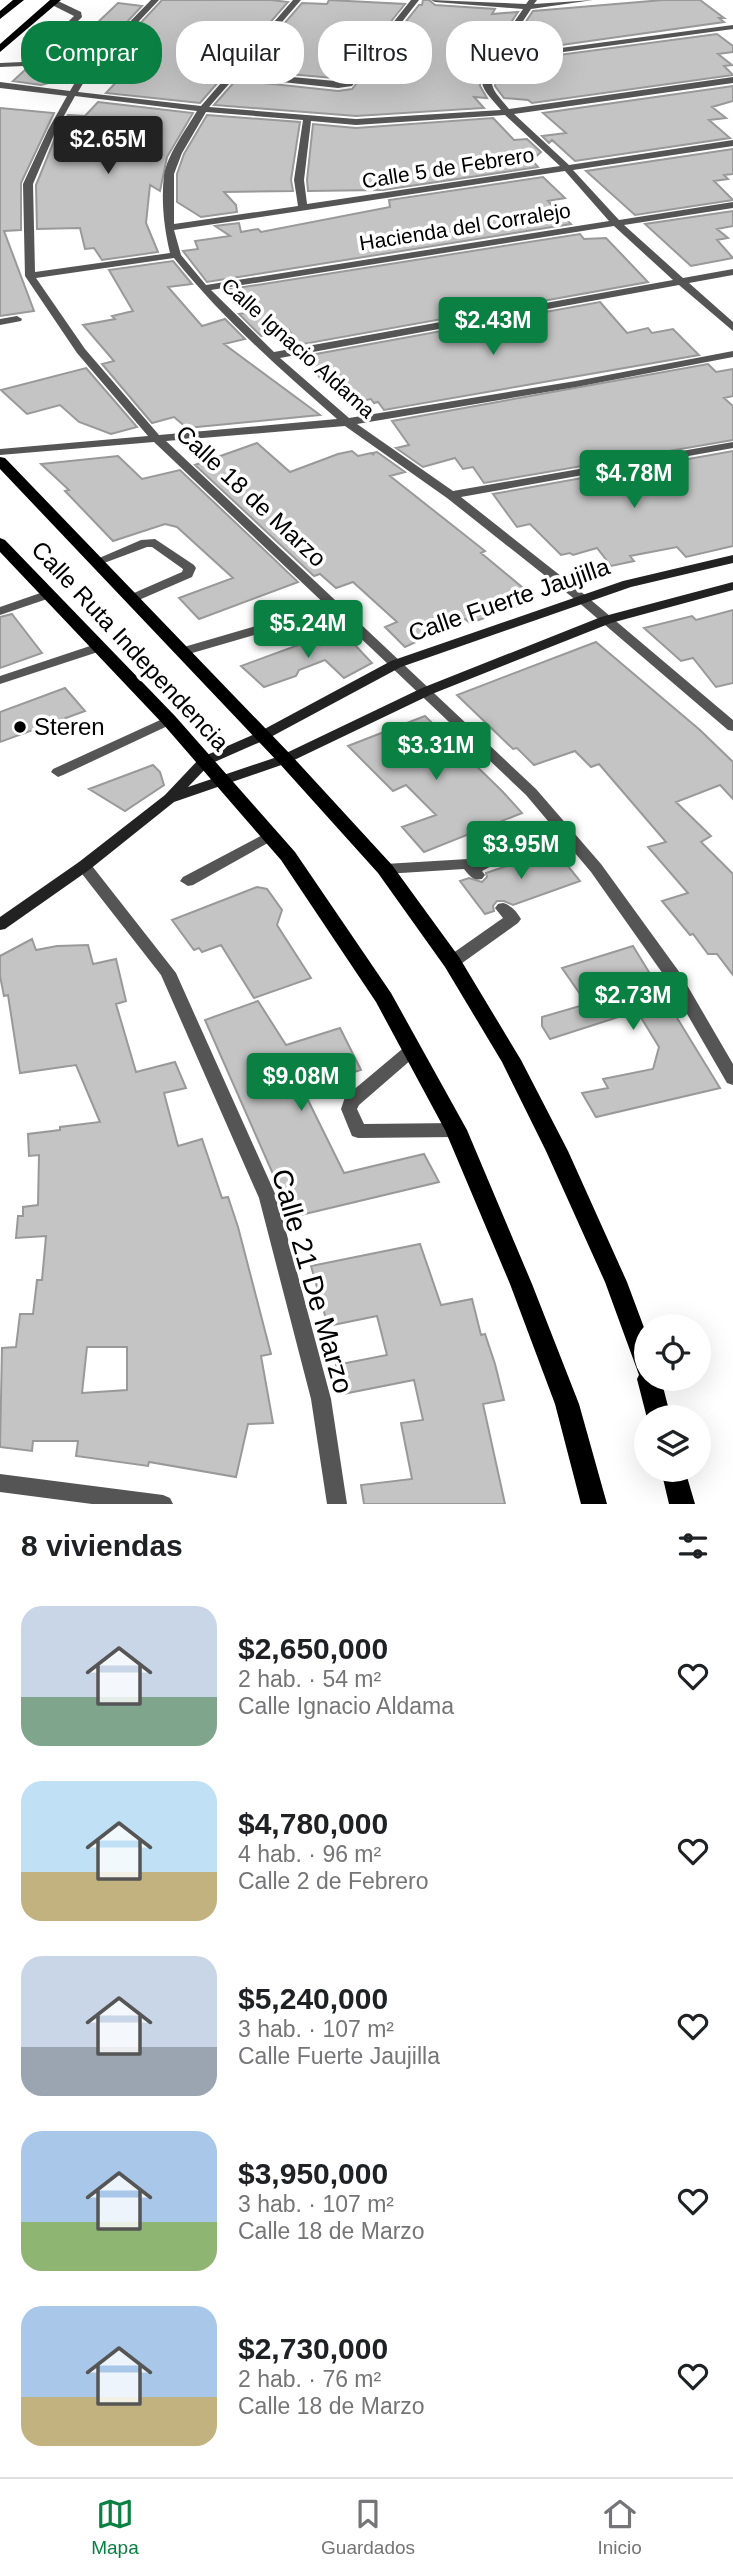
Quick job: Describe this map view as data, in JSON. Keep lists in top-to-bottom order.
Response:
{
  "streets": {
    "main road": ["Calle Fuerte Jaujilla", "Calle Ruta Independencia"],
    "street": [
      "Calle 5 de Febrero",
      "Hacienda del Corralejo",
      "Calle Ignacio Aldama",
      "Calle 18 de Marzo",
      "Calle 21 De Marzo"
    ]
  },
  "crossings": [
    ["Calle 5 de Febrero", "Calle Ignacio Aldama"],
    ["Hacienda del Corralejo", "Calle Ignacio Aldama"],
    ["Calle Ignacio Aldama", "Calle Fuerte Jaujilla"],
    ["Calle 18 de Marzo", "Calle Fuerte Jaujilla"],
    ["Calle Fuerte Jaujilla", "Calle Ruta Independencia"],
    ["Calle Fuerte Jaujilla", "Calle 21 De Marzo"]
  ],
  "places": ["Steren"],
  "page": {
    "chip": [
      "Comprar",
      "Alquilar",
      "Filtros",
      "Nuevo"
    ],
    "price": [
      "$2.65M",
      "$2.43M",
      "$4.78M",
      "$5.24M",
      "$3.31M",
      "$3.95M",
      "$2.73M",
      "$9.08M"
    ],
    "heading": "8 viviendas",
    "list": [
      {
        "name": "$2,650,000",
        "note": "2 hab. · 54 m² · Calle Ignacio Aldama"
      },
      {
        "name": "$4,780,000",
        "note": "4 hab. · 96 m² · Calle 2 de Febrero"
      },
      {
        "name": "$5,240,000",
        "note": "3 hab. · 107 m² · Calle Fuerte Jaujilla"
      },
      {
        "name": "$3,950,000",
        "note": "3 hab. · 107 m² · Calle 18 de Marzo"
      },
      {
        "name": "$2,730,000",
        "note": "2 hab. · 76 m² · Calle 18 de Marzo"
      }
    ],
    "tabs": ["Mapa", "Guardados", "Inicio"]
  }
}
